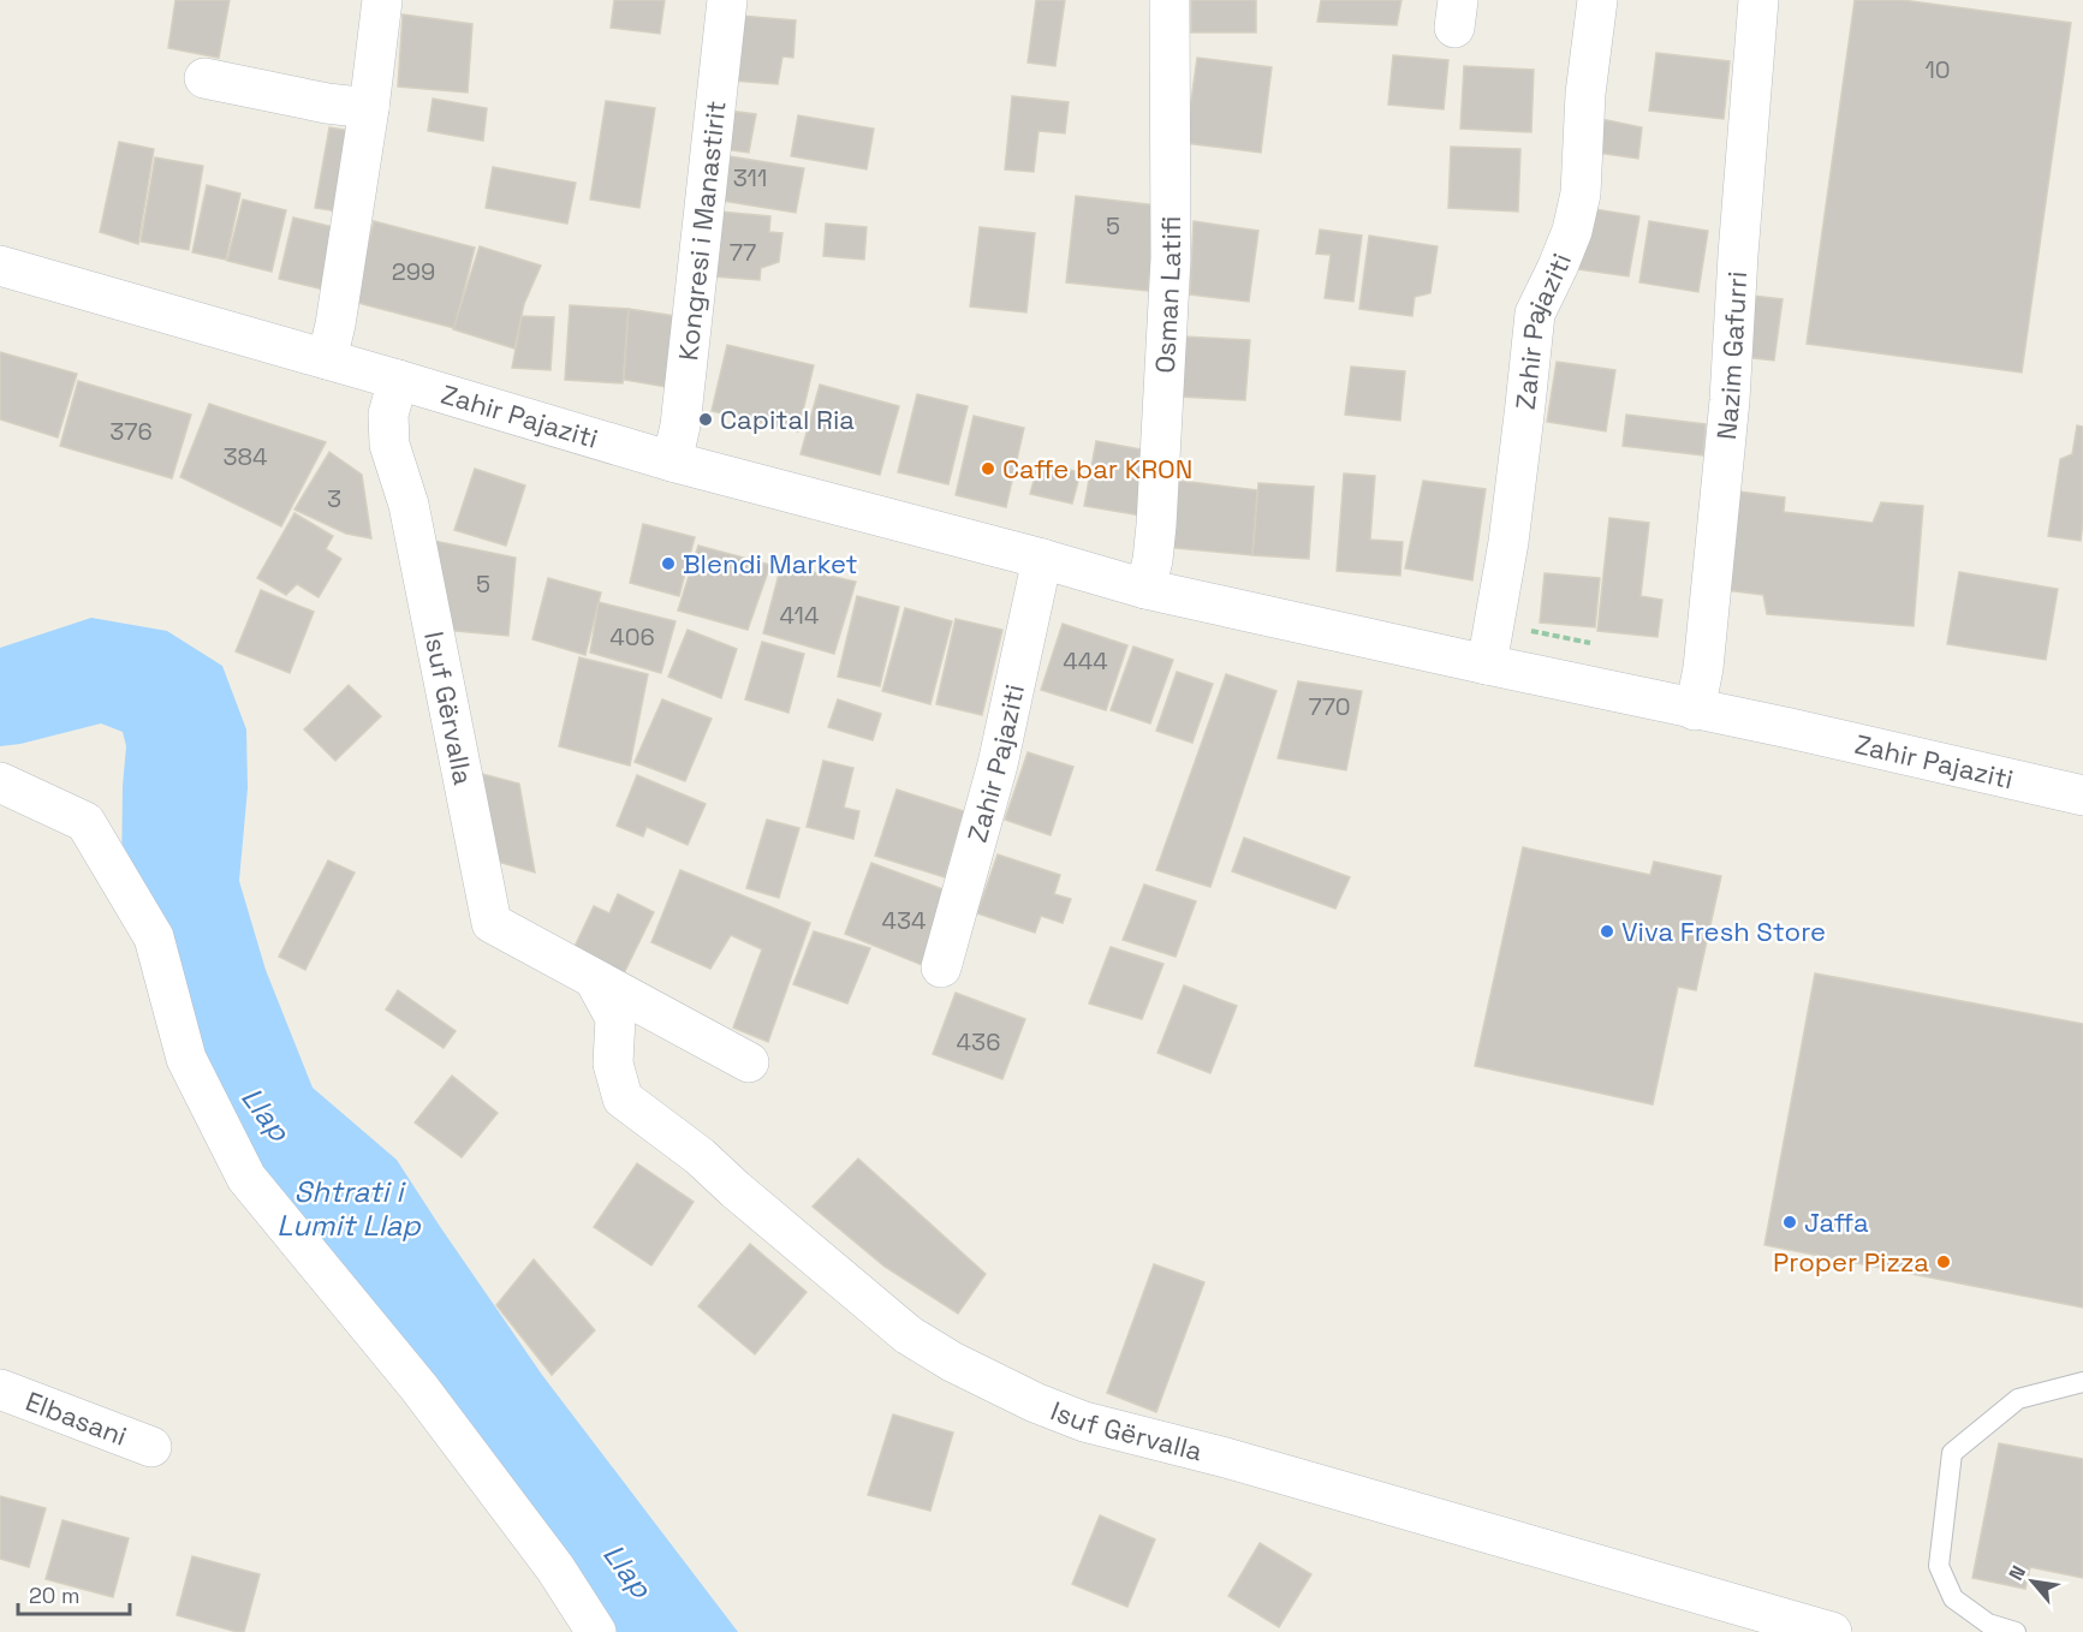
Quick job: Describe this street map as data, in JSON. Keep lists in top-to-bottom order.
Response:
{
  "streets": {
    "street": [
      "Kongresi i Manastirit",
      "Osman Latifi",
      "Zahir Pajaziti",
      "Nazim Gafurri",
      "Isuf Gërvalla",
      "Elbasani"
    ]
  },
  "crossings": [
    ["Kongresi i Manastirit", "Zahir Pajaziti"],
    ["Osman Latifi", "Zahir Pajaziti"],
    ["Zahir Pajaziti", "Nazim Gafurri"],
    ["Zahir Pajaziti", "Isuf Gërvalla"]
  ],
  "water": ["Llap", "Shtrati i Lumit Llap"],
  "places": [
    "Capital Ria",
    "Caffe bar KRON",
    "Blendi Market",
    "Viva Fresh Store",
    "Jaffa",
    "Proper Pizza"
  ],
  "house_numbers": [
    "10",
    "311",
    "5",
    "77",
    "299",
    "376",
    "384",
    "3",
    "5",
    "414",
    "406",
    "444",
    "770",
    "434",
    "436"
  ],
  "scale_bar": "20 m",
  "north": "top left"
}
